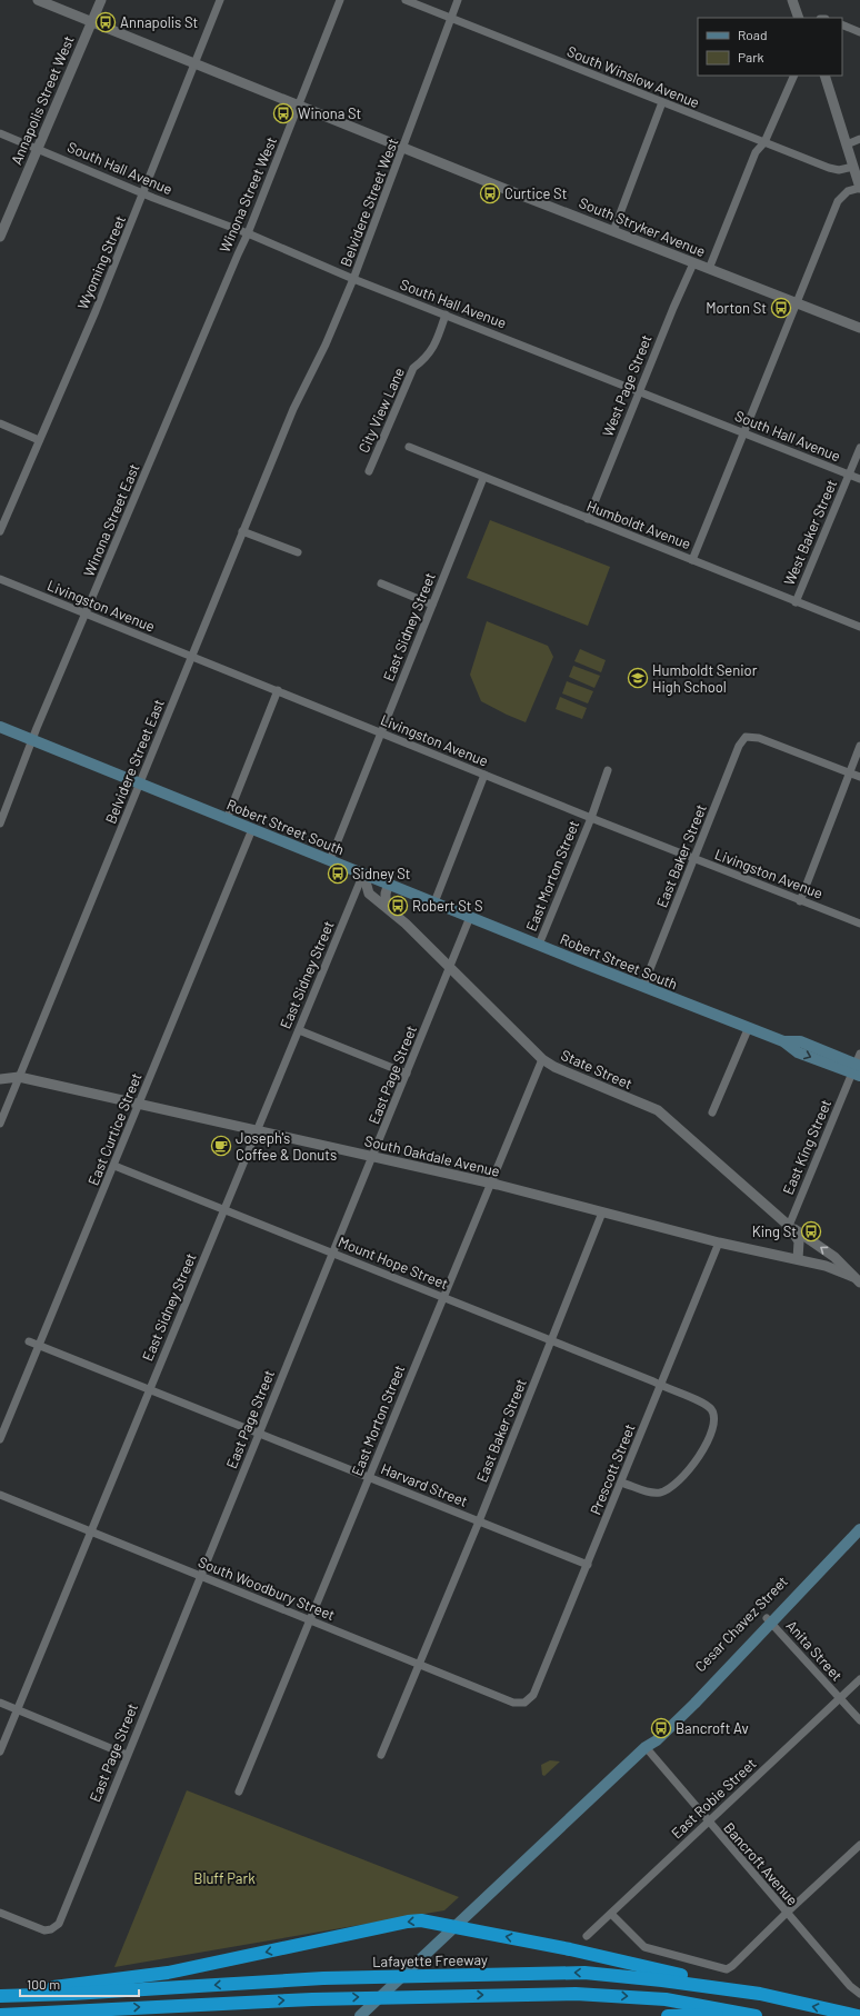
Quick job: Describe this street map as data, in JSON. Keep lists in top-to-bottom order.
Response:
{
  "streets": {
    "highway": ["Lafayette Freeway"],
    "main road": ["Robert Street South", "Cesar Chavez Street"],
    "street": [
      "South Winslow Avenue",
      "Annapolis Street West",
      "South Hall Avenue",
      "Winona Street West",
      "Belvidere Street West",
      "South Stryker Avenue",
      "Wyoming Street",
      "West Page Street",
      "City View Lane",
      "Winona Street East",
      "Humboldt Avenue",
      "West Baker Street",
      "Livingston Avenue",
      "East Sidney Street",
      "Belvidere Street East",
      "East Baker Street",
      "East Morton Street",
      "State Street",
      "East Page Street",
      "East Curtice Street",
      "East King Street",
      "South Oakdale Avenue",
      "Mount Hope Street",
      "Prescott Street",
      "Harvard Street",
      "South Woodbury Street",
      "Anita Street",
      "East Robie Street",
      "Bancroft Avenue"
    ]
  },
  "crossings": [
    ["South Winslow Avenue", "Belvidere Street West"],
    ["Annapolis Street West", "South Hall Avenue"],
    ["Annapolis Street West", "South Stryker Avenue"],
    ["South Hall Avenue", "Winona Street West"],
    ["South Hall Avenue", "Belvidere Street West"],
    ["South Hall Avenue", "Wyoming Street"],
    ["South Hall Avenue", "West Page Street"],
    ["South Hall Avenue", "City View Lane"],
    ["South Hall Avenue", "West Baker Street"],
    ["Winona Street West", "South Stryker Avenue"],
    ["Winona Street West", "Winona Street East"],
    ["Belvidere Street West", "South Stryker Avenue"],
    ["Belvidere Street West", "Belvidere Street East"],
    ["South Stryker Avenue", "Wyoming Street"],
    ["South Stryker Avenue", "West Page Street"],
    ["West Page Street", "Humboldt Avenue"],
    ["Winona Street East", "Livingston Avenue"],
    ["Winona Street East", "Robert Street South"],
    ["Humboldt Avenue", "West Baker Street"],
    ["Humboldt Avenue", "East Sidney Street"],
    ["Livingston Avenue", "East Sidney Street"],
    ["Livingston Avenue", "Belvidere Street East"],
    ["Livingston Avenue", "East Baker Street"],
    ["Livingston Avenue", "East Morton Street"],
    ["East Sidney Street", "Robert Street South"],
    ["East Sidney Street", "State Street"],
    ["East Sidney Street", "South Oakdale Avenue"],
    ["East Sidney Street", "Mount Hope Street"],
    ["East Sidney Street", "Harvard Street"],
    ["East Sidney Street", "South Woodbury Street"],
    ["Belvidere Street East", "Robert Street South"],
    ["Belvidere Street East", "South Oakdale Avenue"],
    ["Robert Street South", "East Baker Street"],
    ["Robert Street South", "East Morton Street"],
    ["Robert Street South", "State Street"],
    ["Robert Street South", "East Page Street"],
    ["Robert Street South", "East Curtice Street"],
    ["East Baker Street", "South Oakdale Avenue"],
    ["East Baker Street", "Mount Hope Street"],
    ["East Baker Street", "Harvard Street"],
    ["East Baker Street", "South Woodbury Street"],
    ["East Morton Street", "State Street"],
    ["East Morton Street", "South Oakdale Avenue"],
    ["East Morton Street", "Mount Hope Street"],
    ["East Morton Street", "Harvard Street"],
    ["East Morton Street", "South Woodbury Street"],
    ["State Street", "East Page Street"],
    ["State Street", "East King Street"],
    ["State Street", "South Oakdale Avenue"],
    ["East Page Street", "South Oakdale Avenue"],
    ["East Page Street", "Mount Hope Street"],
    ["East Page Street", "Harvard Street"],
    ["East Page Street", "South Woodbury Street"],
    ["East Curtice Street", "South Oakdale Avenue"],
    ["East Curtice Street", "Mount Hope Street"],
    ["East Curtice Street", "Harvard Street"],
    ["South Oakdale Avenue", "Prescott Street"],
    ["Mount Hope Street", "Prescott Street"],
    ["Prescott Street", "Harvard Street"],
    ["Prescott Street", "South Woodbury Street"],
    ["Cesar Chavez Street", "Anita Street"],
    ["Cesar Chavez Street", "Bancroft Avenue"],
    ["Anita Street", "East Robie Street"],
    ["East Robie Street", "Bancroft Avenue"]
  ],
  "parks": ["Bluff Park"],
  "places": {
    "bus stop": [
      "Annapolis St",
      "Winona St",
      "Curtice St",
      "Morton St",
      "Sidney St",
      "Robert St S",
      "King St",
      "Bancroft Av"
    ],
    "school or university": ["Humboldt Senior High School"],
    "cafe": ["Joseph's Coffee & Donuts"]
  },
  "legend": ["Road", "Park"],
  "scale_bar": "100 m"
}
